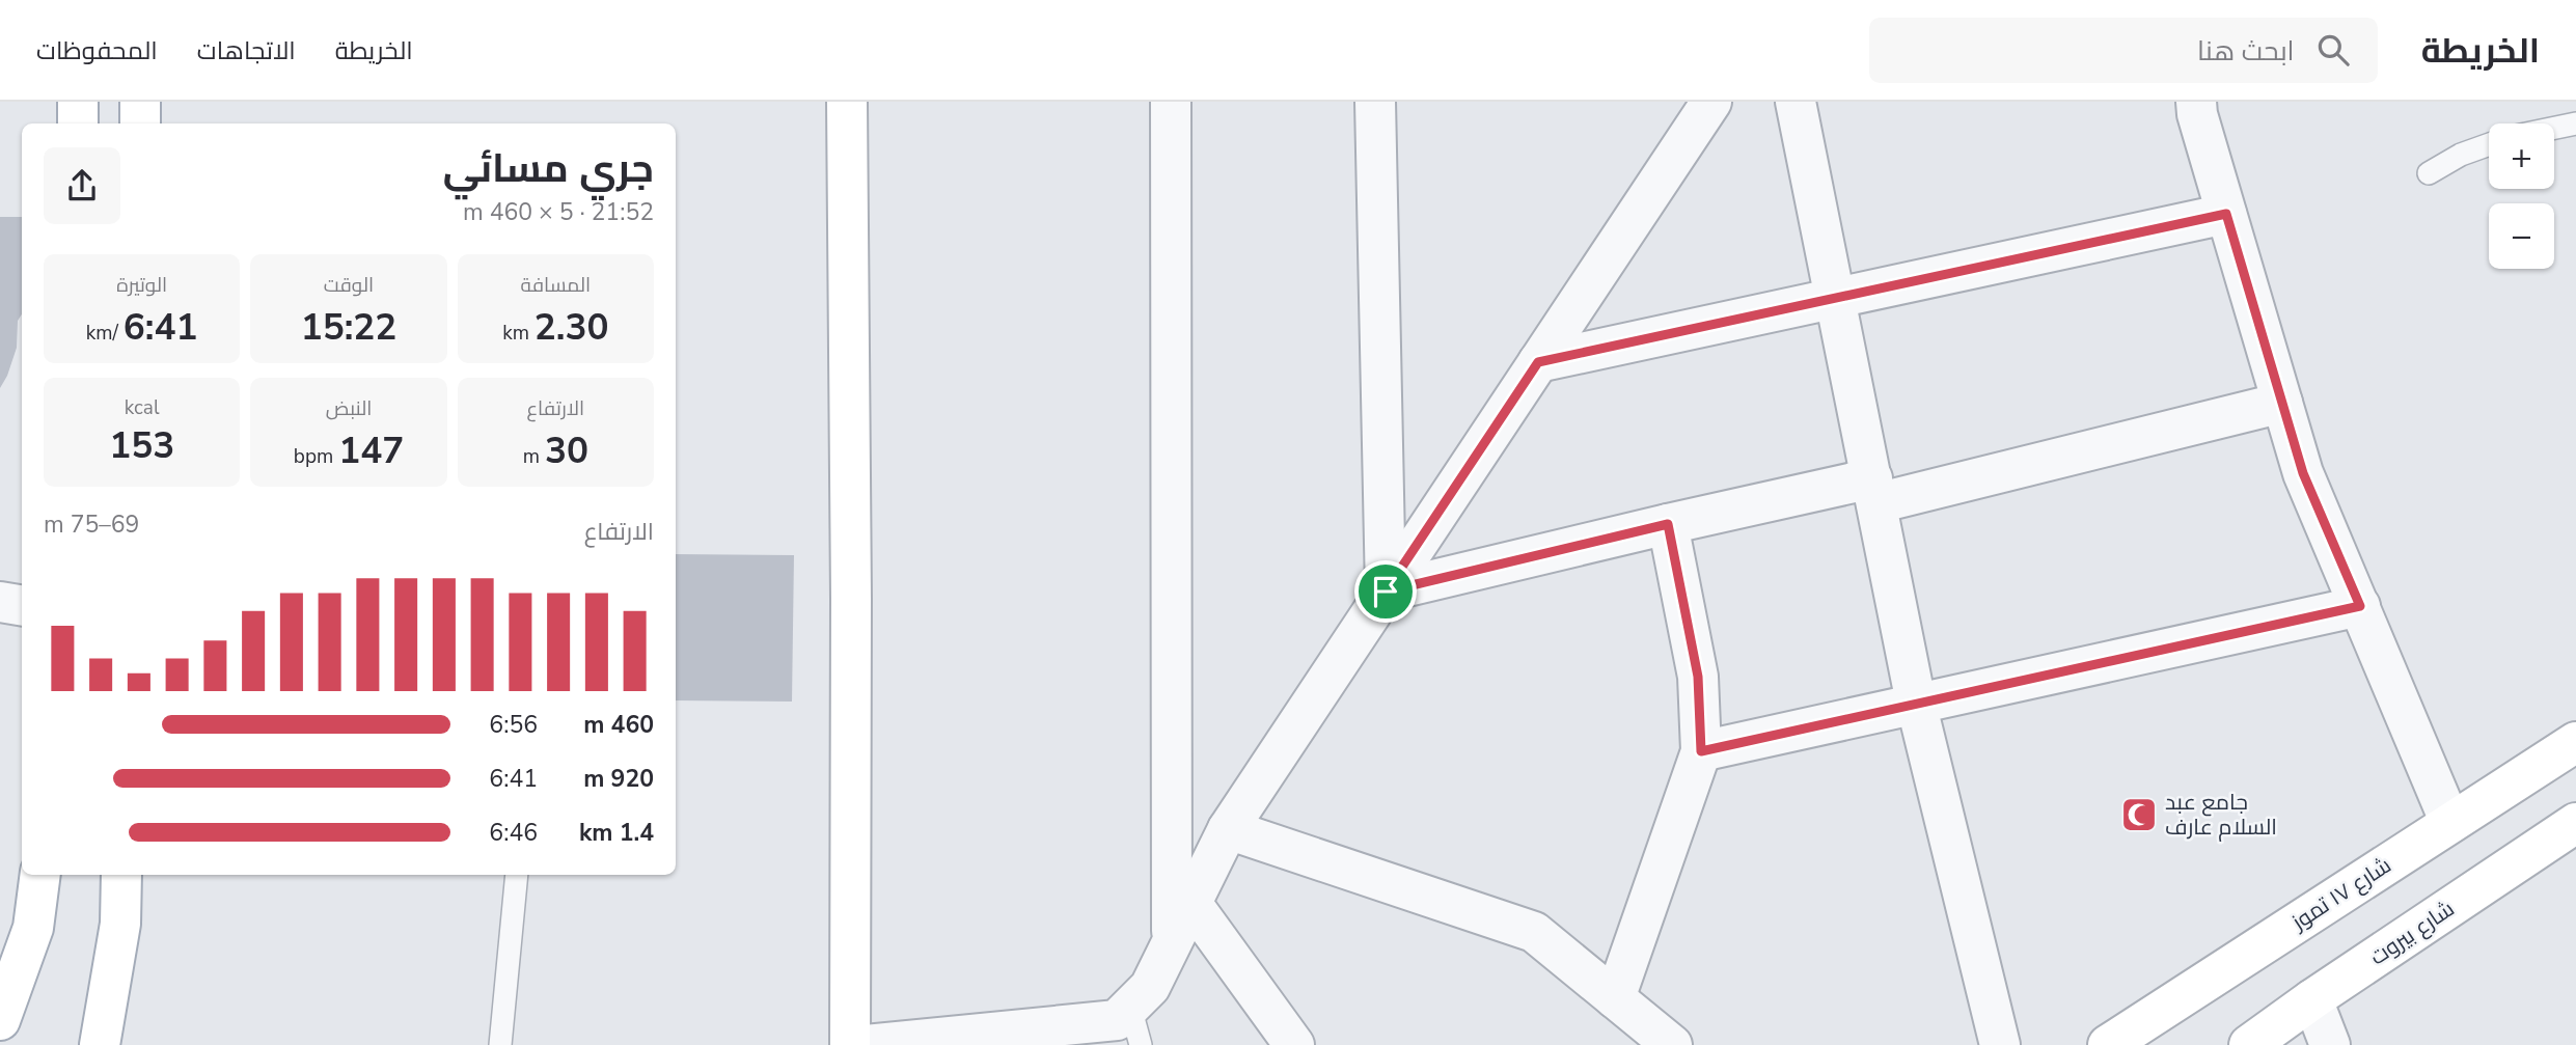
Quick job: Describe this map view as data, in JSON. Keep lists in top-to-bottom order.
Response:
{
  "streets": {
    "main road": ["شارع ١٧ تموز", "شارع بيروت"]
  },
  "places": {
    "mosque": ["جامع عبد السلام عارف"]
  },
  "page": {
    "header": "الخريطة",
    "search": "ابحث هنا",
    "nav": ["الخريطة", "الاتجاهات", "المحفوظات"],
    "map_buttons": ["+", "−"],
    "heading": ["جري مسائي", "21:52 · 5 × 460 m"],
    "stats": [
      ["المسافة", "2.30 km"],
      ["الوقت", "15:22"],
      ["الوتيرة", "6:41 /km"],
      ["الارتفاع", "30 m"],
      ["النبض", "147 bpm"],
      ["kcal", "153"]
    ],
    "chart": ["الارتفاع", "69–75 m"],
    "list": [
      {
        "name": "460 m",
        "note": "6:56"
      },
      {
        "name": "920 m",
        "note": "6:41"
      },
      {
        "name": "1.4 km",
        "note": "6:46"
      }
    ]
  }
}
